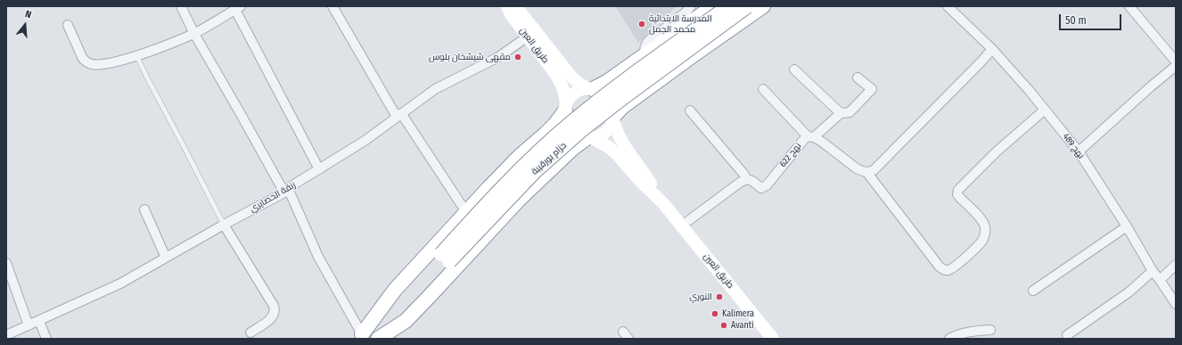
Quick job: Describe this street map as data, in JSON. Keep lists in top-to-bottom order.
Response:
{
  "streets": {
    "highway": ["حزام بورقيبة"],
    "main road": ["طريق العين"],
    "street": ["نهج 489", "نهج 622", "زنقة الحصايري"]
  },
  "crossings": [
    ["طريق العين", "زنقة الحصايري"]
  ],
  "places": [
    "المدرسة الابتدائية محمد الجمل",
    "مقهى شيشخان بلوس",
    "النوري",
    "Kalimera",
    "Avanti"
  ],
  "scale_bar": "50 m",
  "north": "top"
}
